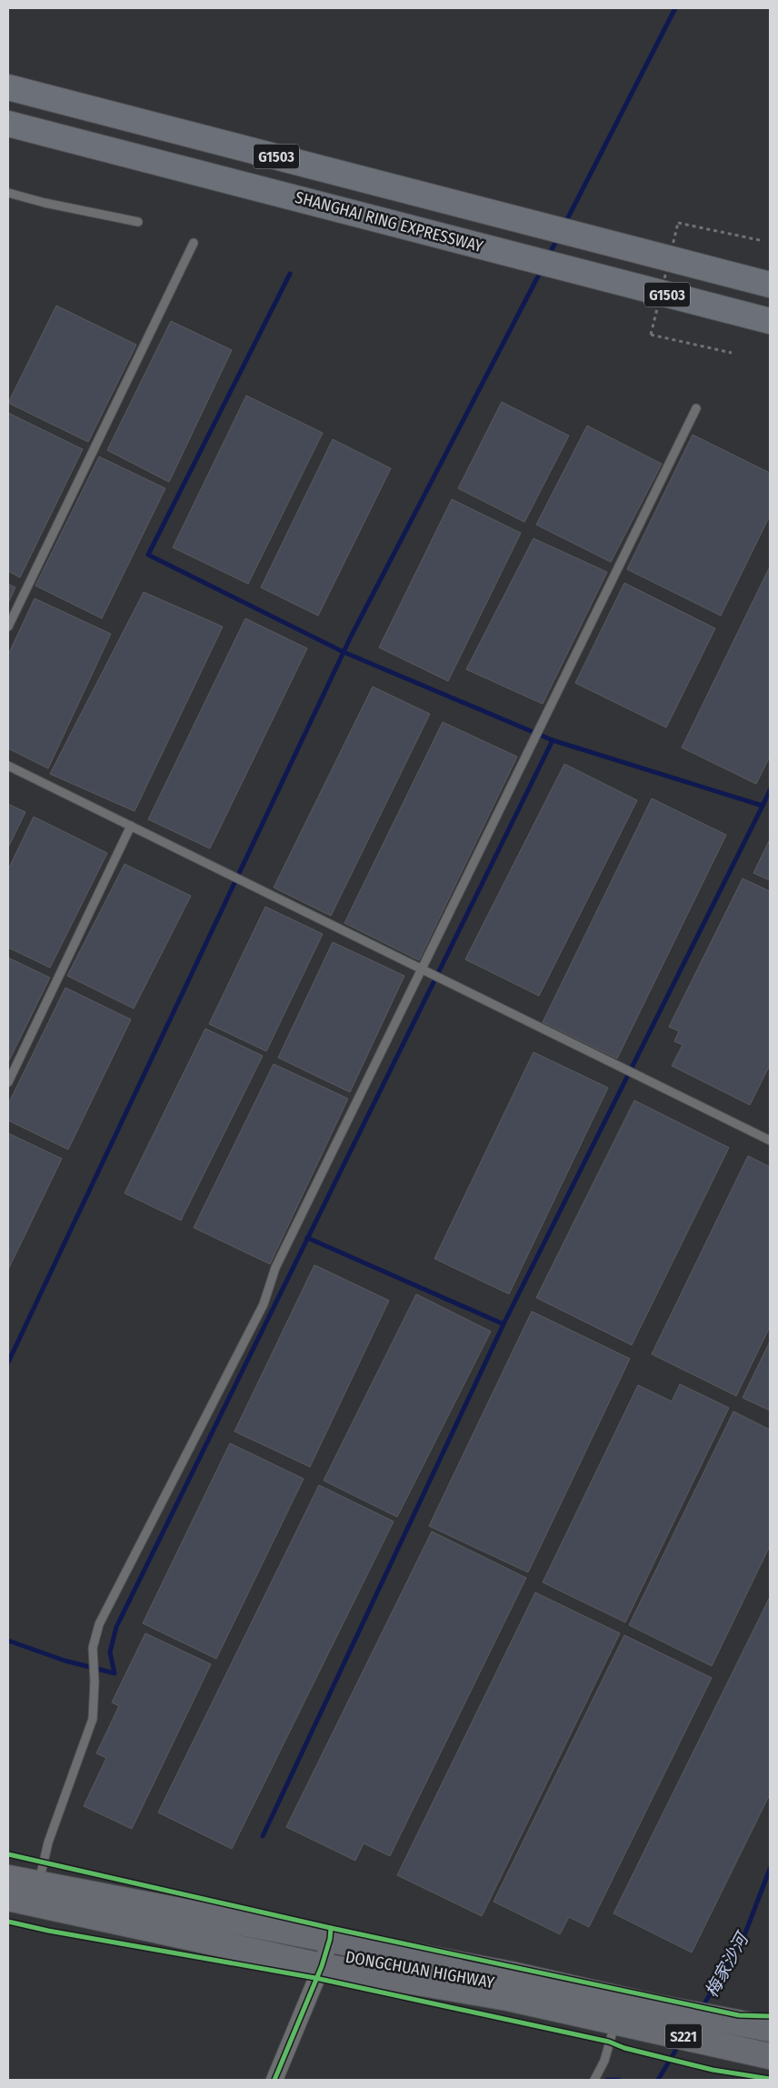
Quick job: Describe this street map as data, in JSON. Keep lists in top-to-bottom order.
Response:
{
  "streets": {
    "highway": ["G1503", "SHANGHAI RING EXPRESSWAY"],
    "main road": ["DONGCHUAN HIGHWAY", "S221"]
  },
  "water": ["梅家沙河"]
}
